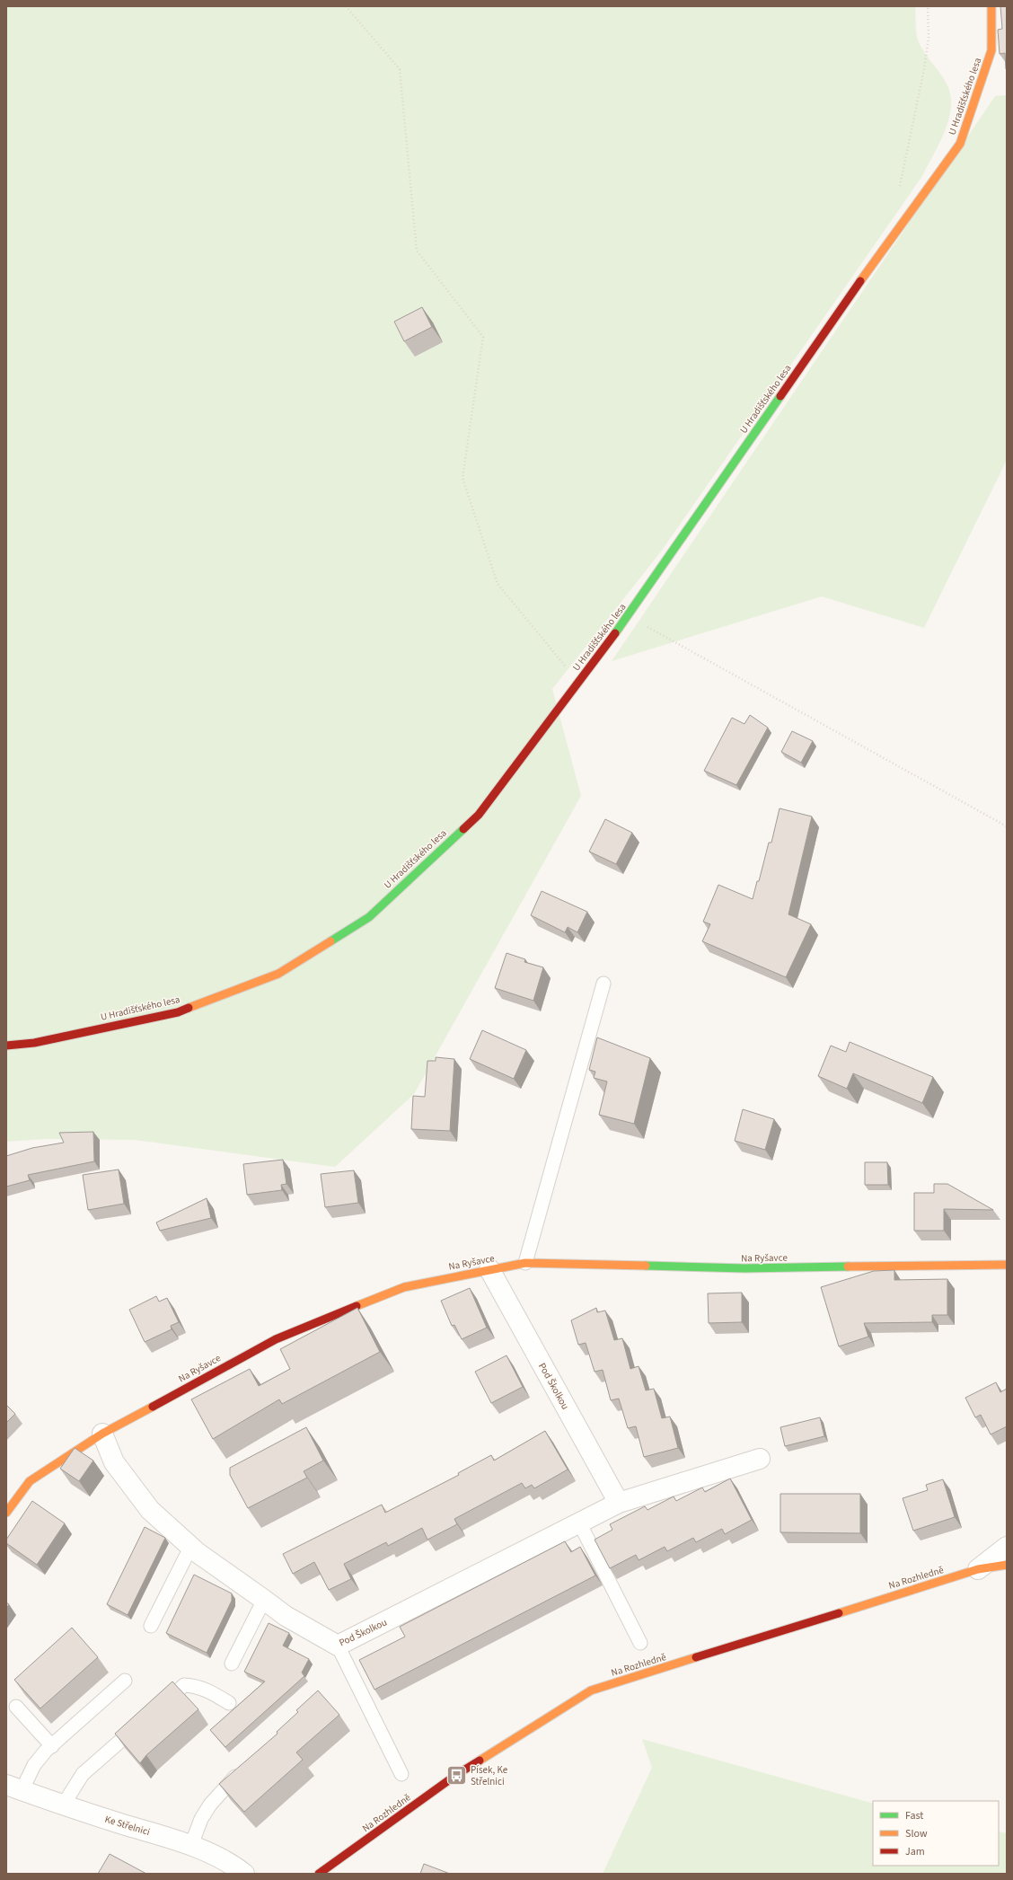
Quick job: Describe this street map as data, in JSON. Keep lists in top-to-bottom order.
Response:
{
  "streets": {
    "street": [
      "U Hradišťského lesa",
      "Na Ryšavce",
      "Pod Školkou",
      "Na Rozhledně",
      "Ke Střelnici"
    ]
  },
  "crossings": [
    ["Na Ryšavce", "Pod Školkou"]
  ],
  "places": {
    "bus stop": ["Písek, Ke Střelnici"]
  },
  "legend": ["Fast", "Slow", "Jam"]
}
